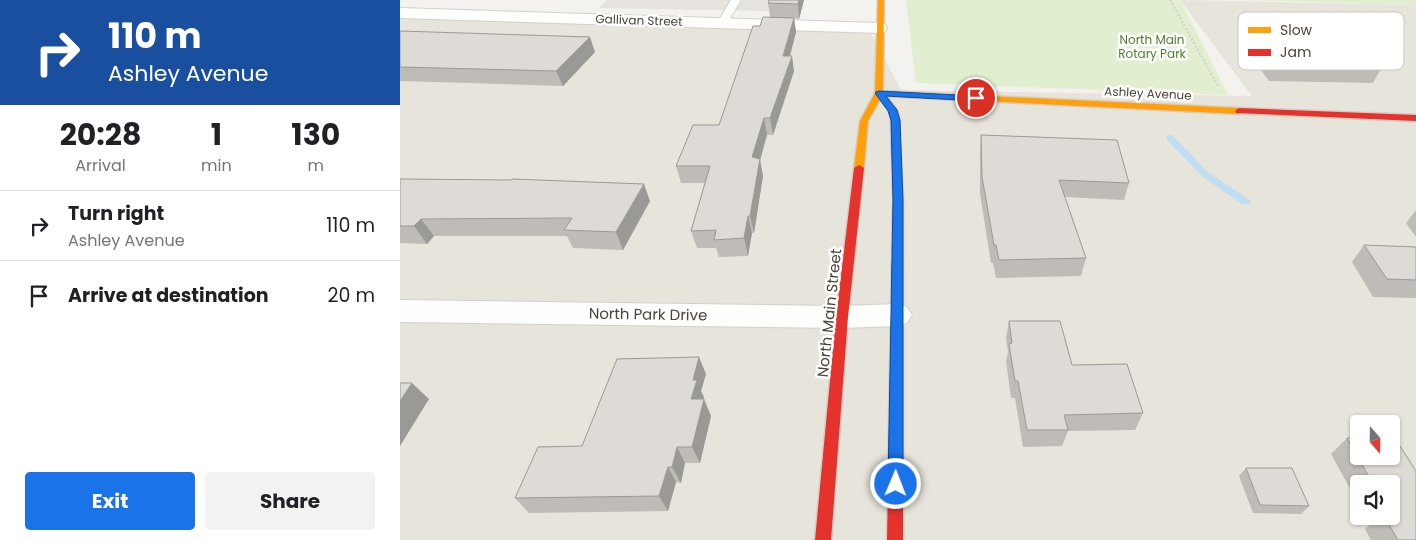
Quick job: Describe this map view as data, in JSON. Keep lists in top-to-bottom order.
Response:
{
  "streets": {
    "street": [
      "Gallivan Street",
      "Ashley Avenue",
      "North Main Street",
      "North Park Drive"
    ]
  },
  "crossings": [
    ["Gallivan Street", "North Main Street"],
    ["Ashley Avenue", "North Main Street"],
    ["North Main Street", "North Park Drive"]
  ],
  "parks": ["North Main Rotary Park"],
  "legend": ["Slow", "Jam"],
  "north": "bottom",
  "page": {
    "turn": ["110 m", "Ashley Avenue"],
    "eta": [
      "20:28",
      "Arrival",
      "1",
      "min",
      "130",
      "m"
    ],
    "list": [
      {
        "name": "Turn right",
        "note": "Ashley Avenue",
        "value": "110 m"
      },
      {
        "name": "Arrive at destination",
        "value": "20 m"
      }
    ],
    "buttons": ["Exit", "Share"]
  }
}
